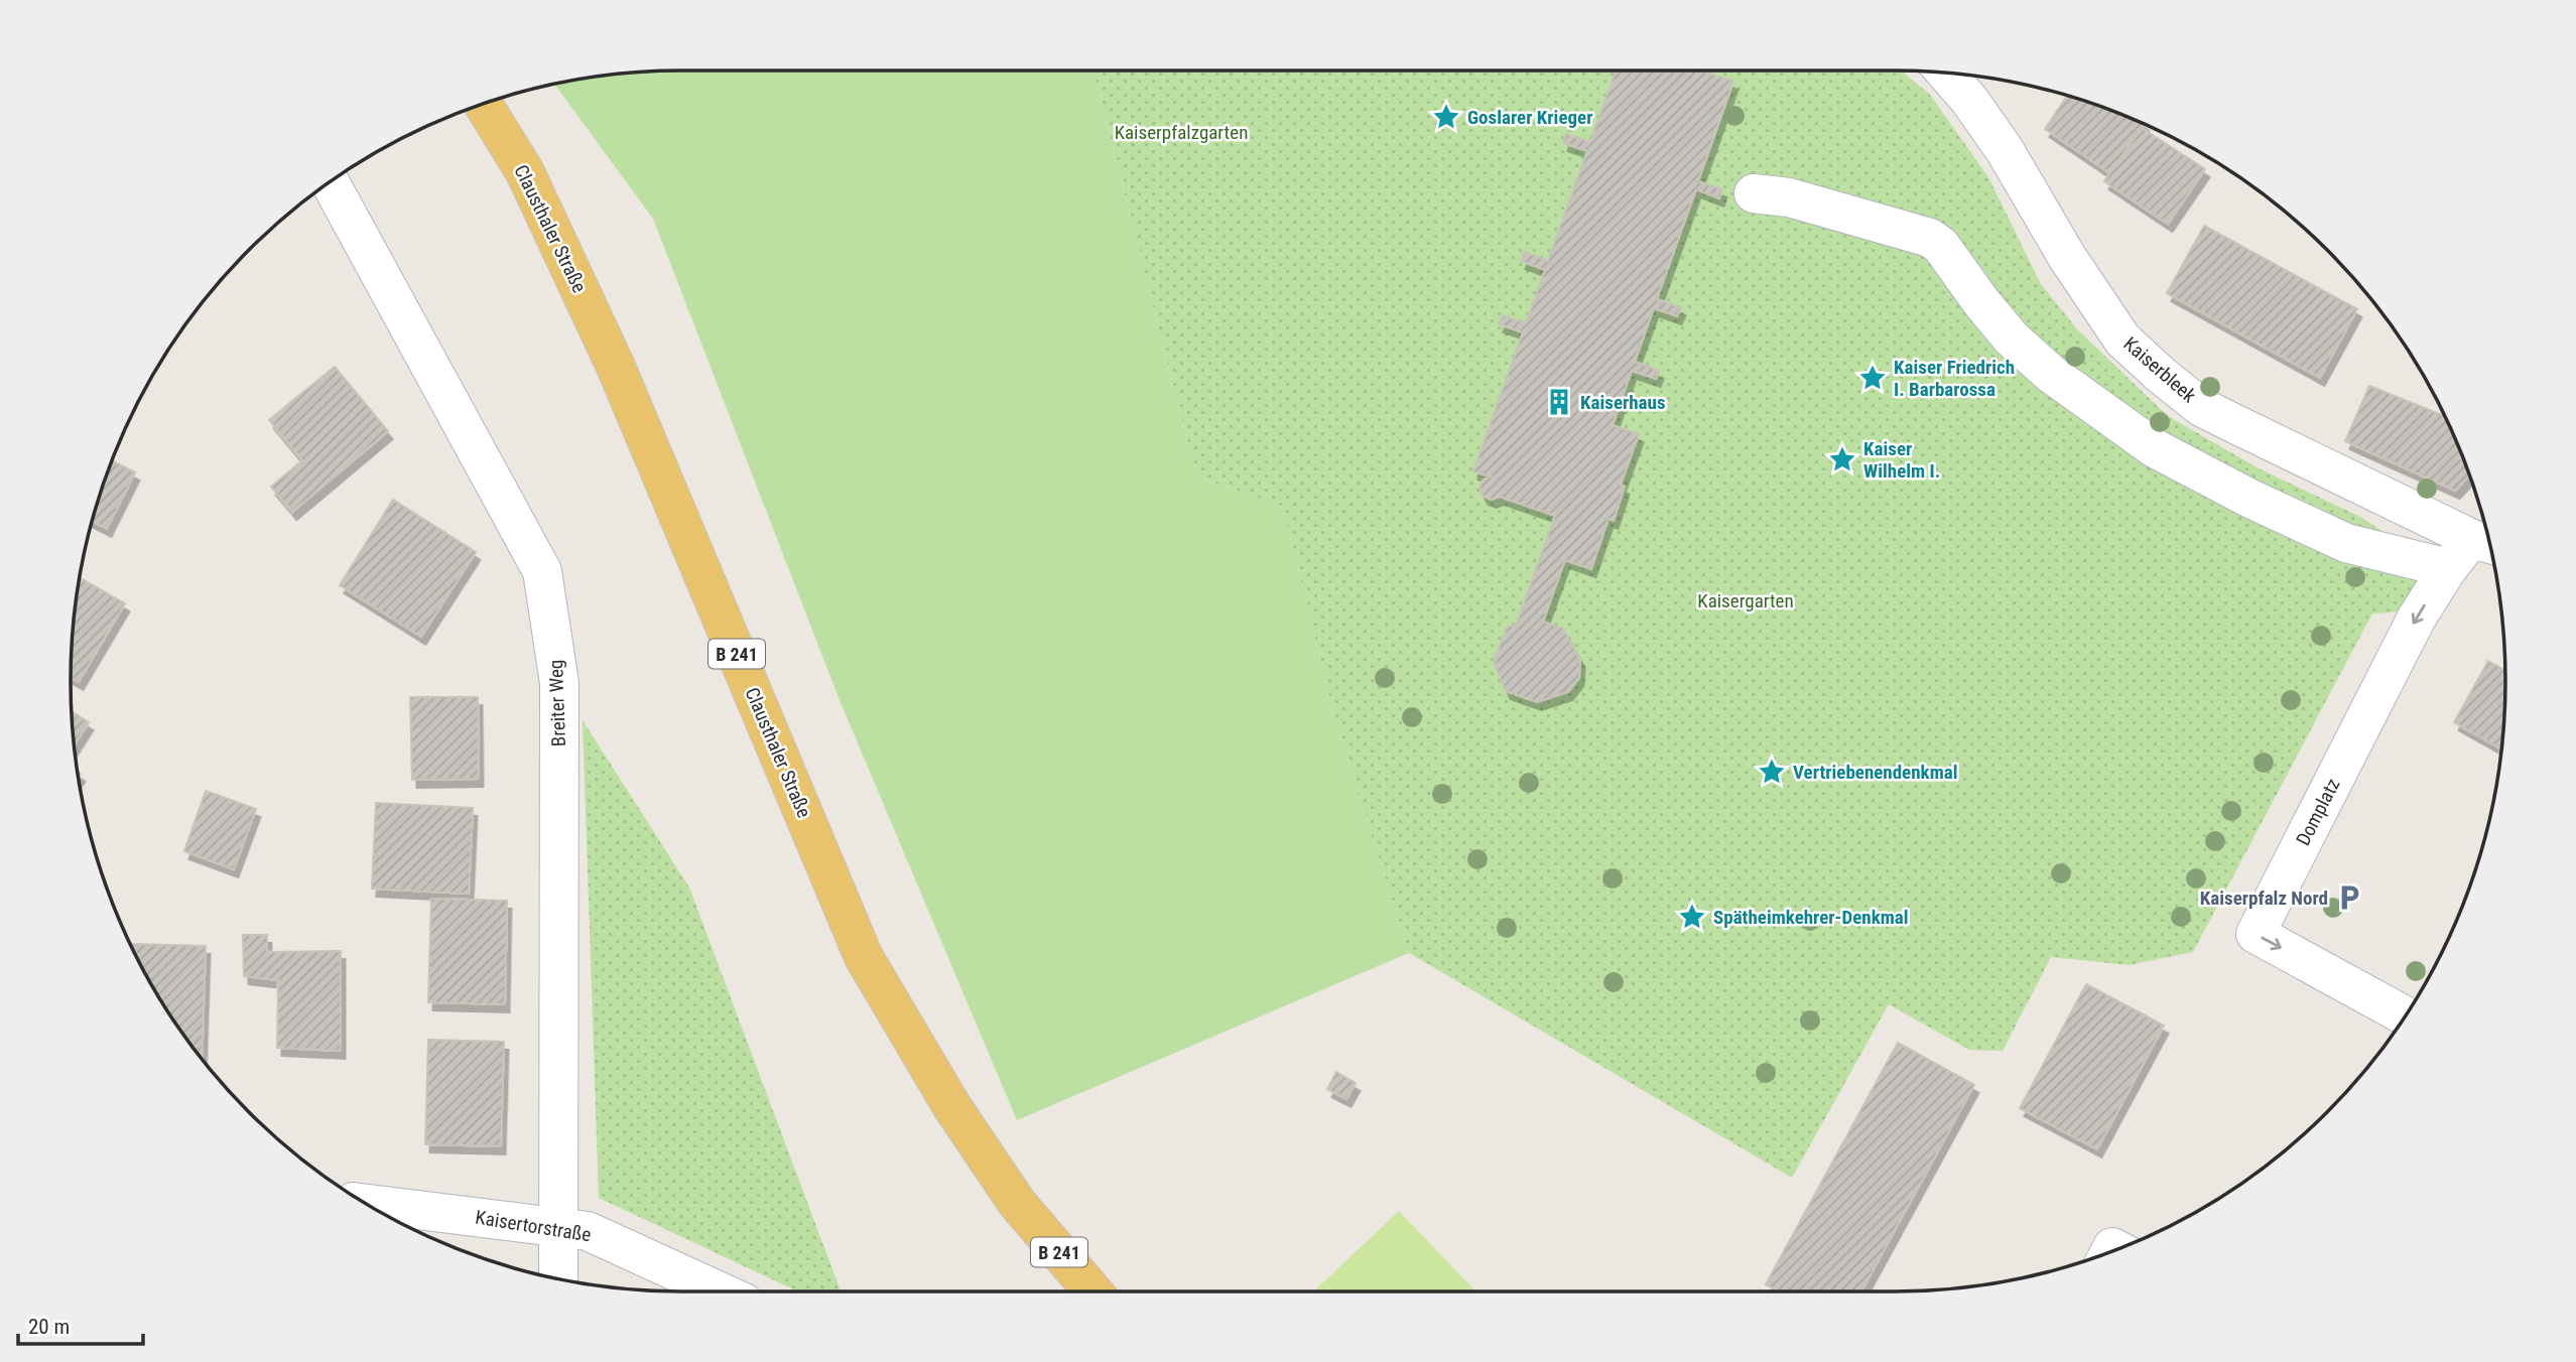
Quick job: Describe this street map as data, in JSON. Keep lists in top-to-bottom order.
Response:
{
  "streets": {
    "main road": ["Clausthaler Straße", "B 241"],
    "street": [
      "Kaiserbleek",
      "Breiter Weg",
      "Domplatz",
      "Kaisertorstraße"
    ]
  },
  "crossings": [
    ["Kaiserbleek", "Domplatz"],
    ["Breiter Weg", "Kaisertorstraße"]
  ],
  "parks": ["Kaiserpfalzgarten", "Kaisergarten"],
  "places": {
    "place": [
      "Goslarer Krieger",
      "Kaiser Friedrich I. Barbarossa",
      "Kaiser Wilhelm I.",
      "Vertriebenendenkmal",
      "Spätheimkehrer-Denkmal"
    ],
    "building": ["Kaiserhaus"],
    "parking": ["Kaiserpfalz Nord"]
  },
  "scale_bar": "20 m"
}
